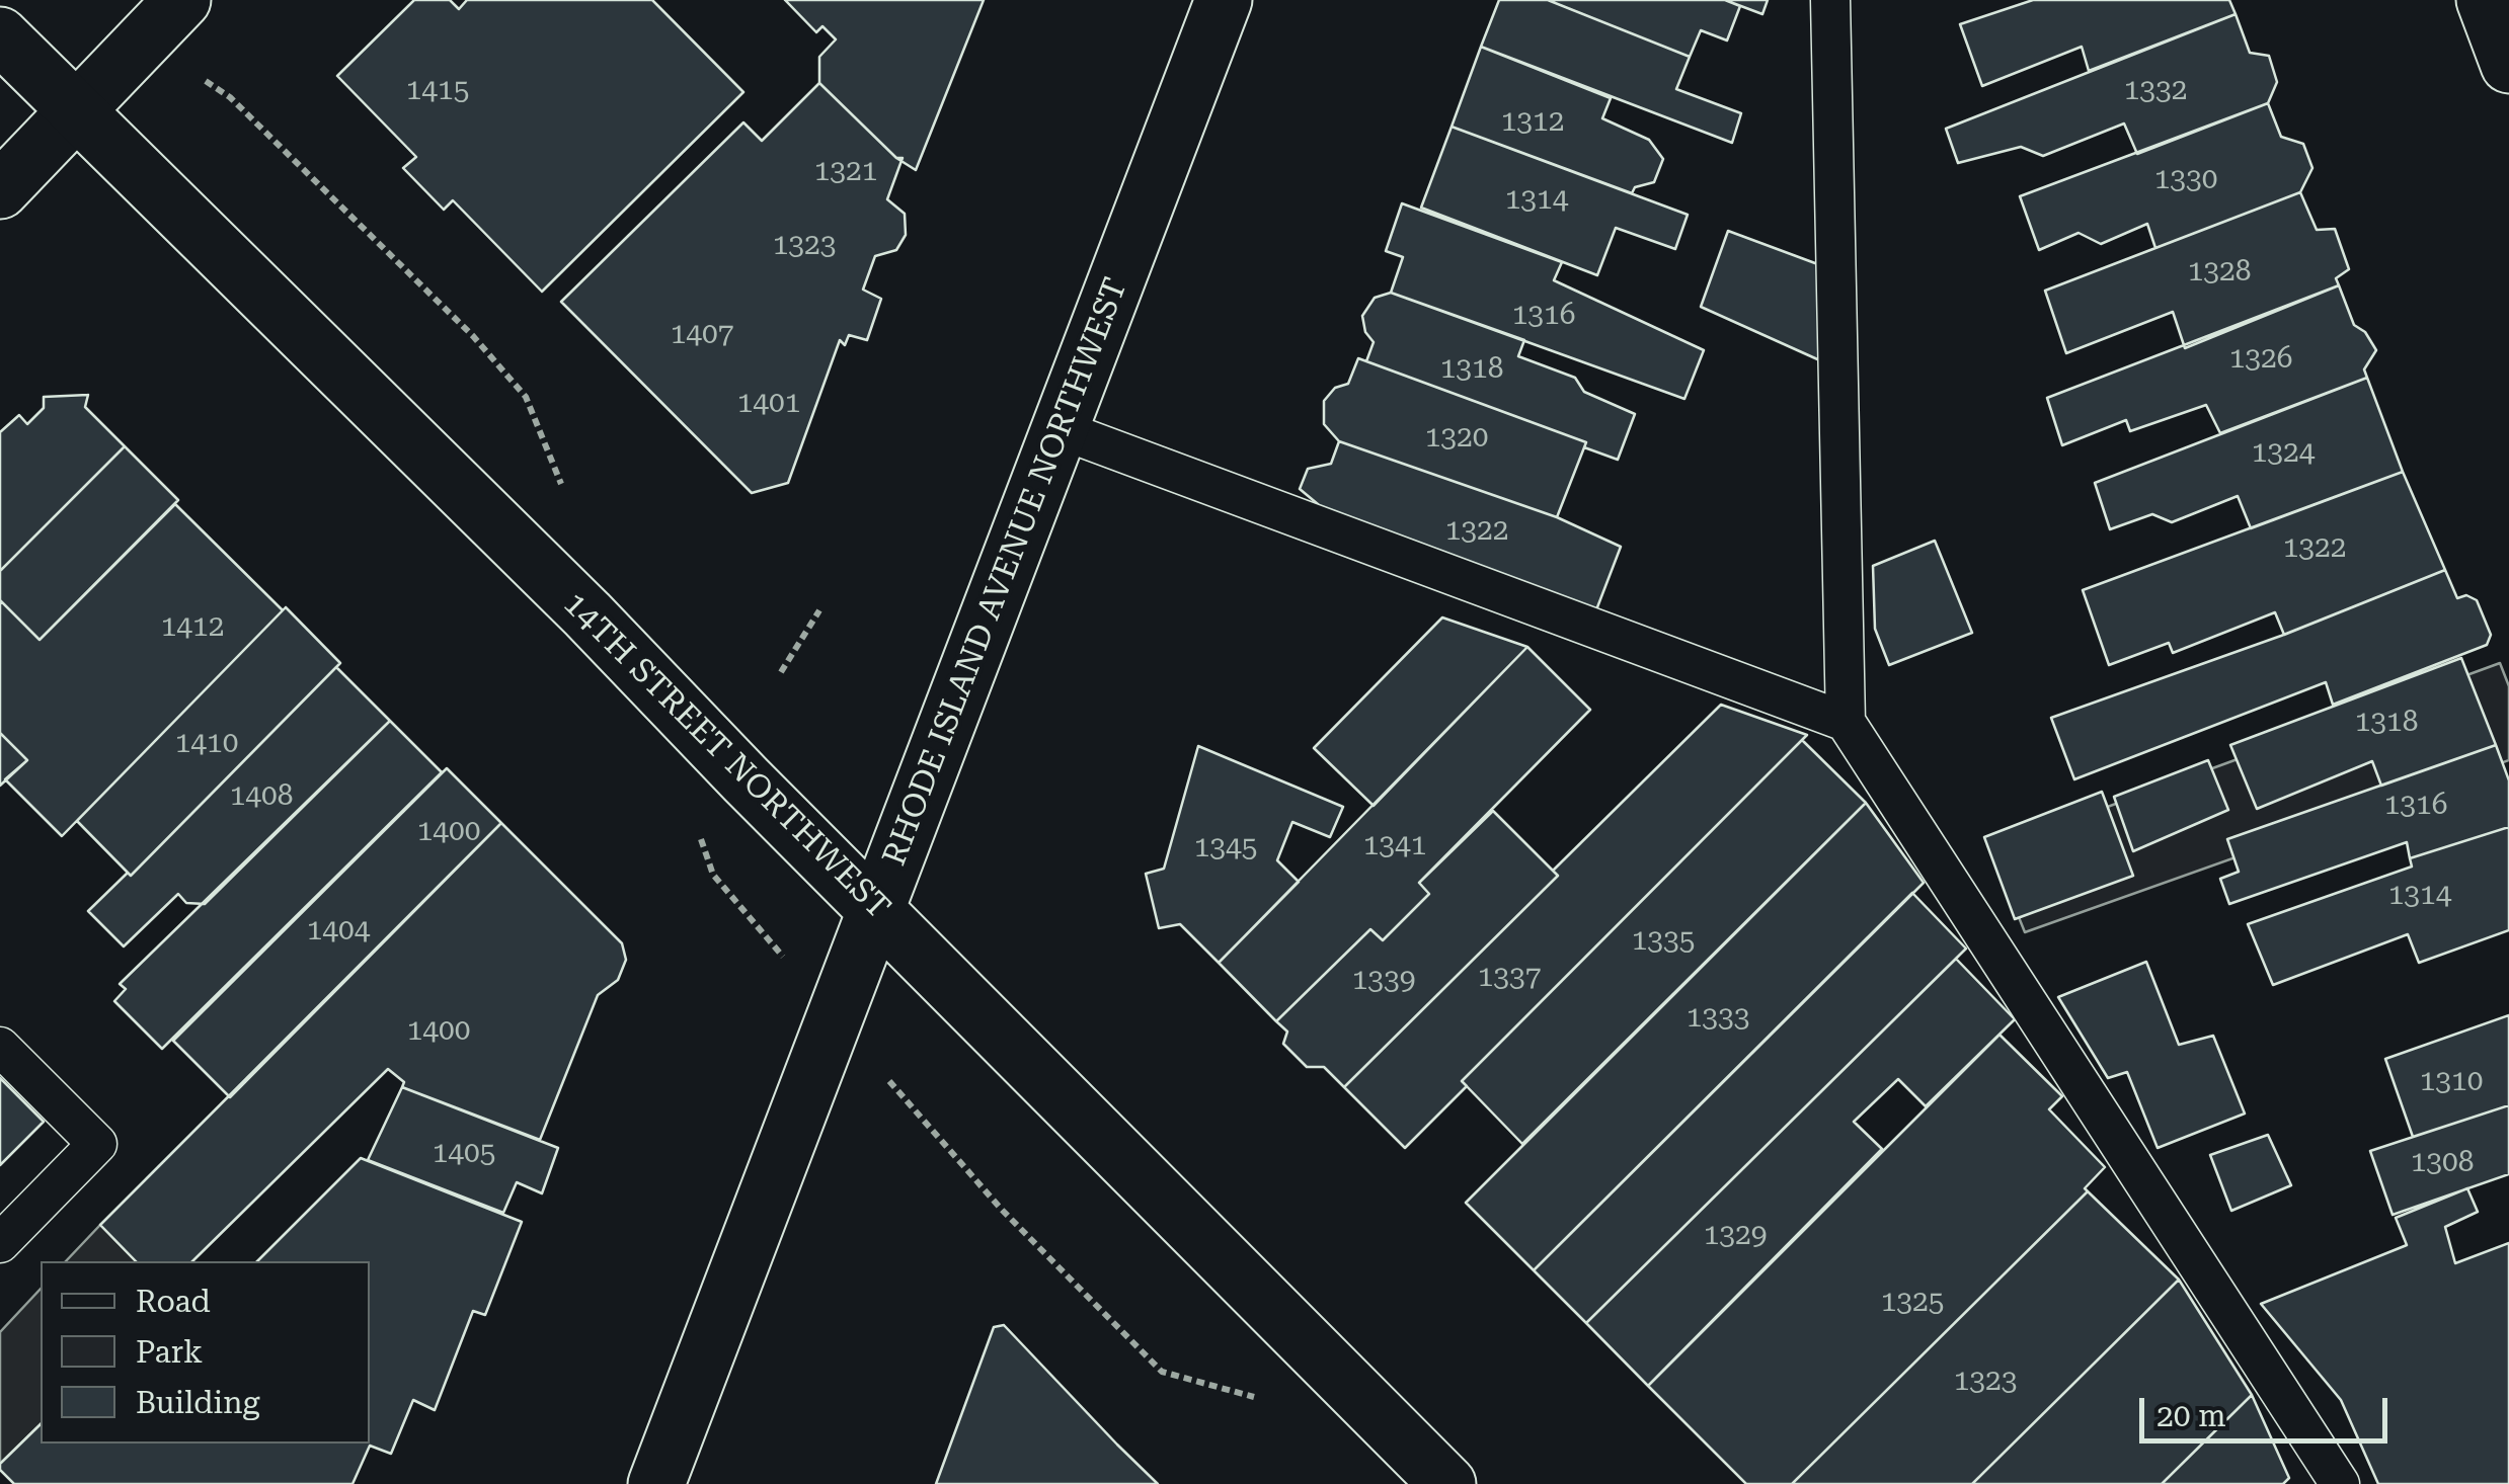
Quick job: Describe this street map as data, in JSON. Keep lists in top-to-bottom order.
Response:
{
  "streets": {
    "main road": ["RHODE ISLAND AVENUE NORTHWEST", "14TH STREET NORTHWEST"]
  },
  "crossings": [
    ["RHODE ISLAND AVENUE NORTHWEST", "14TH STREET NORTHWEST"]
  ],
  "house_numbers": [
    "1415",
    "1332",
    "1312",
    "1321",
    "1330",
    "1314",
    "1323",
    "1328",
    "1316",
    "1407",
    "1326",
    "1318",
    "1401",
    "1320",
    "1324",
    "1322",
    "1322",
    "1412",
    "1318",
    "1410",
    "1408",
    "1316",
    "1400",
    "1341",
    "1345",
    "1314",
    "1404",
    "1335",
    "1337",
    "1339",
    "1333",
    "1400",
    "1310",
    "1405",
    "1308",
    "1329",
    "1325",
    "1323"
  ],
  "legend": ["Road", "Park", "Building"],
  "scale_bar": "20 m"
}
